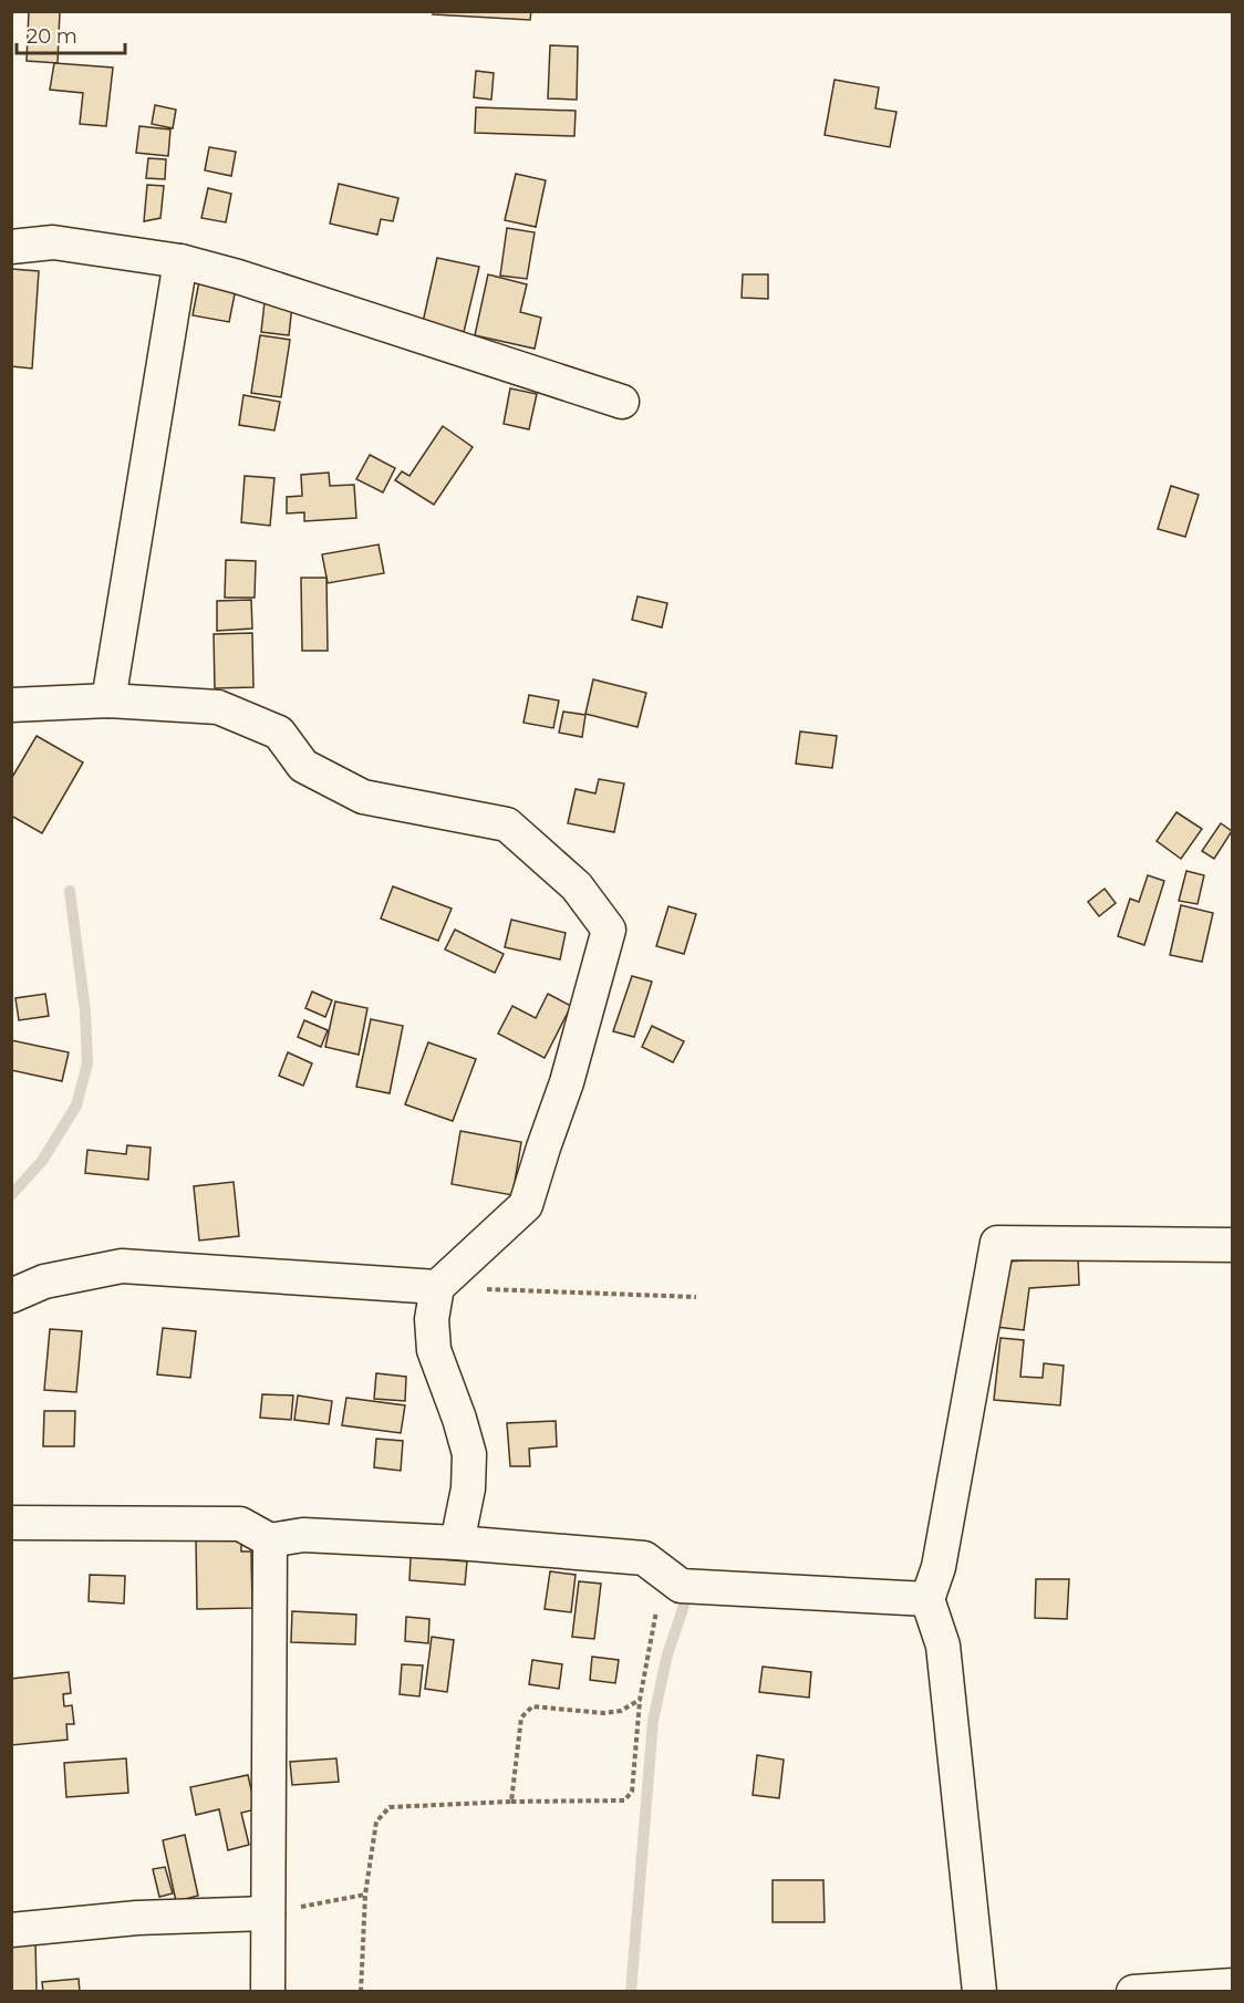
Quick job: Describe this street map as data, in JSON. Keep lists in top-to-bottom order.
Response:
{
  "scale_bar": "20 m"
}
